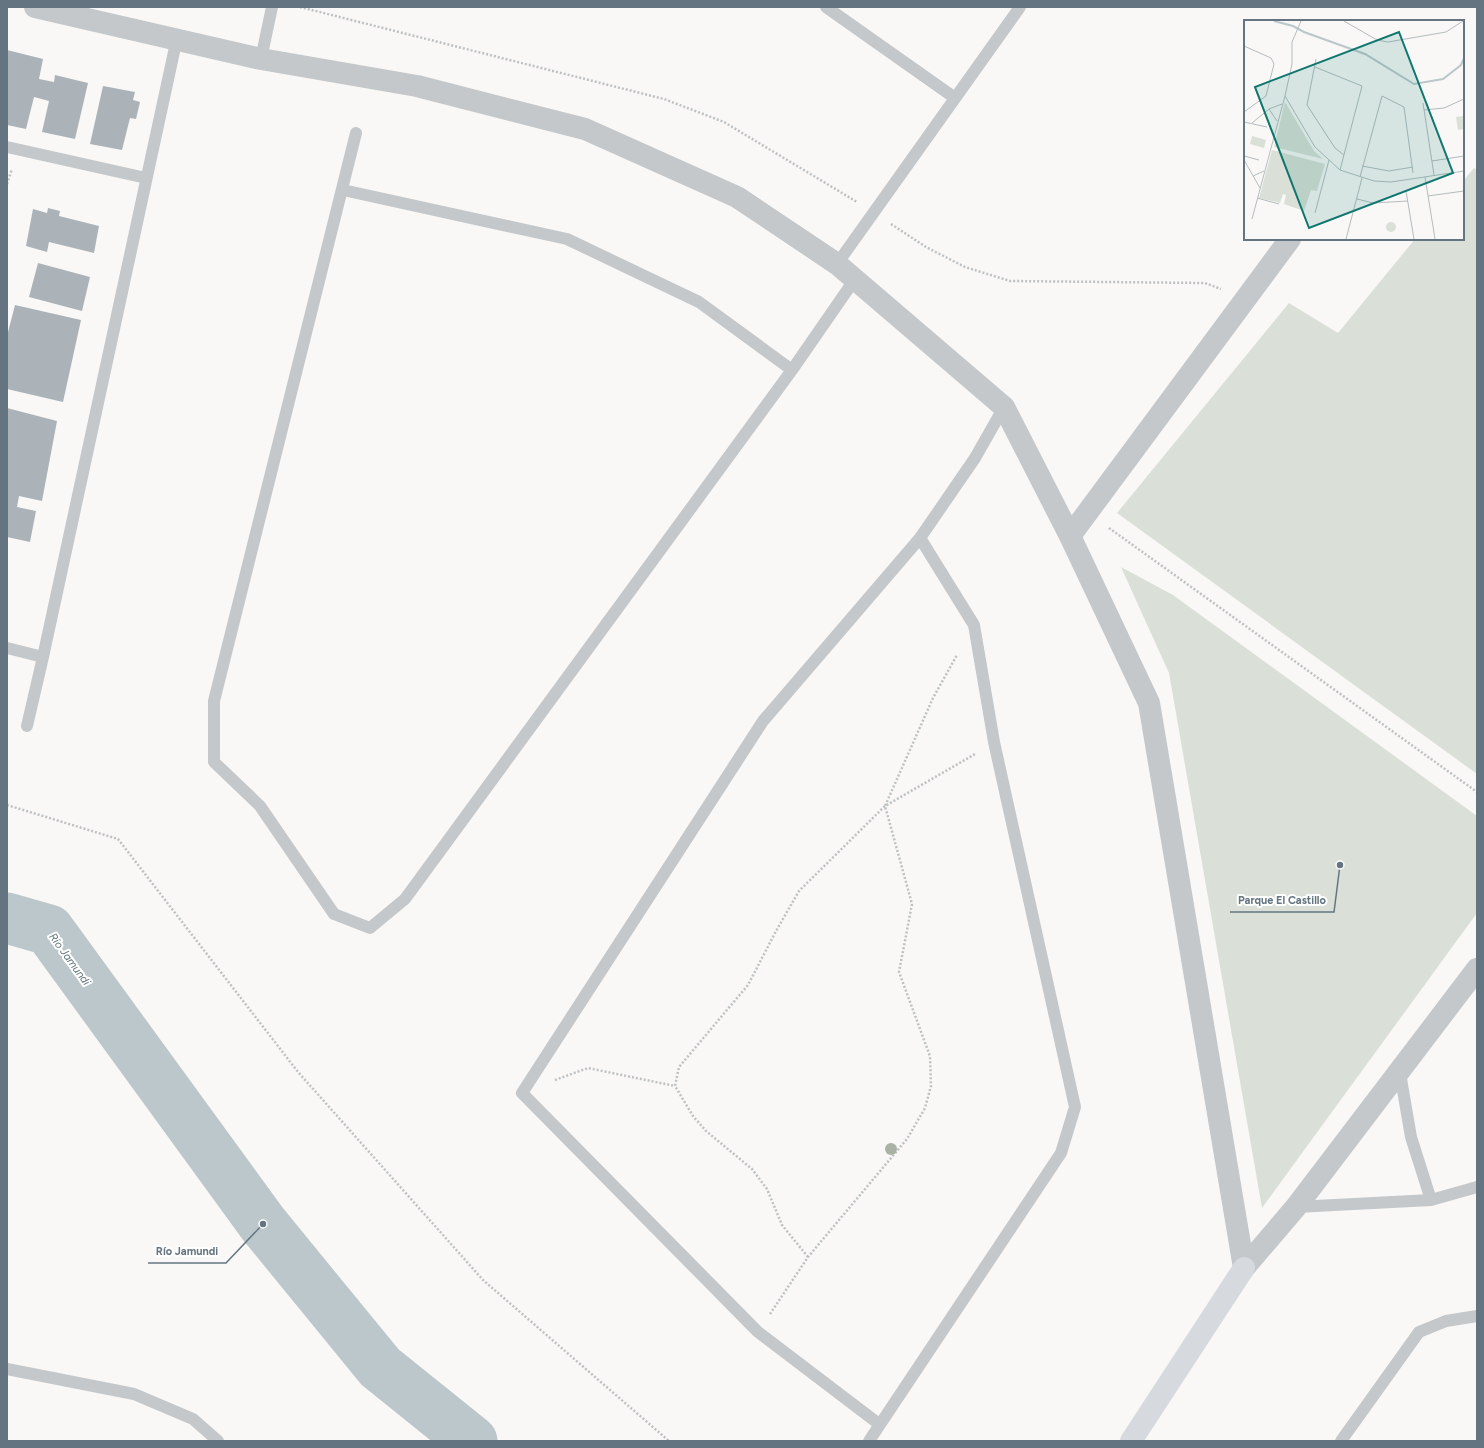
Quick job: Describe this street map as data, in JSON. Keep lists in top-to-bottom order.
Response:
{
  "water": ["Río Jamundi"],
  "places": ["Parque El Castillo", "Río Jamundi"]
}
